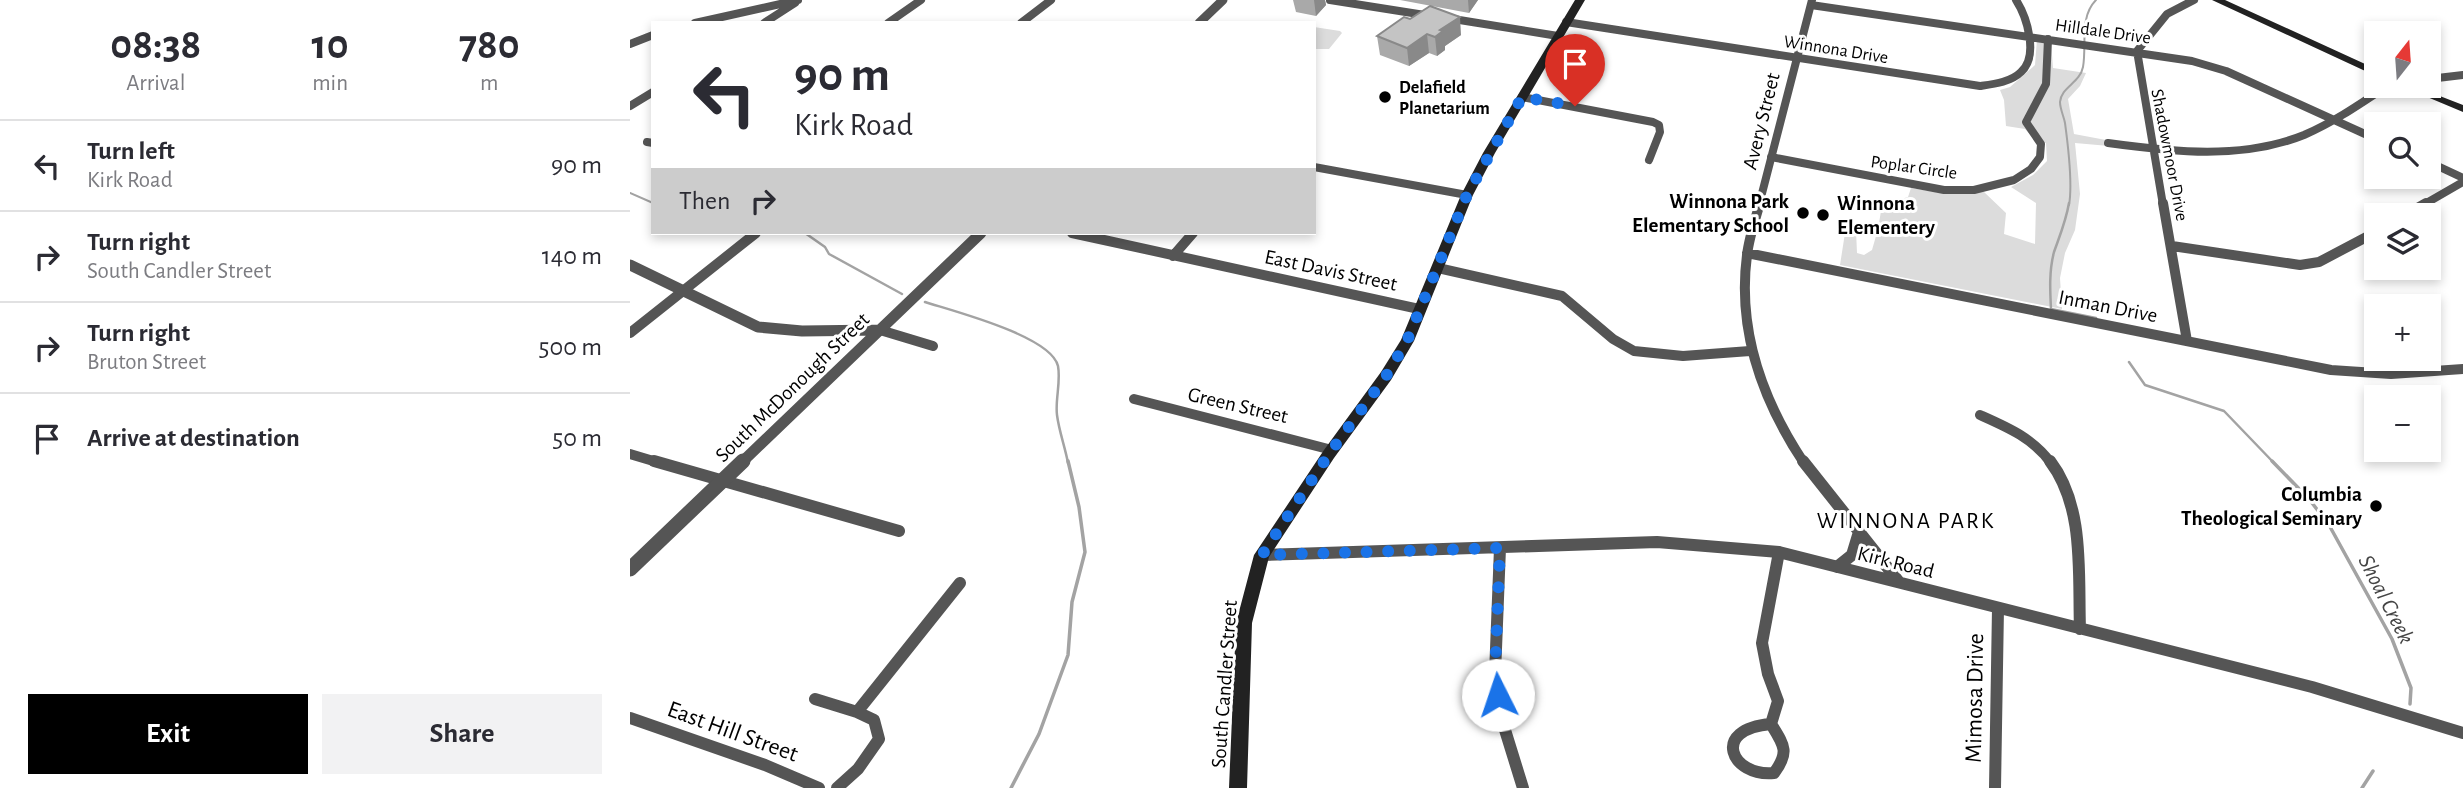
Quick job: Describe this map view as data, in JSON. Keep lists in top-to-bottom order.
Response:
{
  "streets": {
    "main road": ["South Candler Street"],
    "street": [
      "Hilldale Drive",
      "Winnona Drive",
      "Avery Street",
      "Shadowmoor Drive",
      "Poplar Circle",
      "East Davis Street",
      "Inman Drive",
      "South McDonough Street",
      "Green Street",
      "Kirk Road",
      "Mimosa Drive",
      "East Hill Street"
    ]
  },
  "crossings": [
    ["Hilldale Drive", "Winnona Drive"],
    ["Hilldale Drive", "Avery Street"],
    ["Hilldale Drive", "Shadowmoor Drive"],
    ["Hilldale Drive", "Poplar Circle"],
    ["Winnona Drive", "Avery Street"],
    ["Winnona Drive", "South Candler Street"],
    ["Avery Street", "Poplar Circle"],
    ["Avery Street", "Inman Drive"],
    ["Avery Street", "Kirk Road"],
    ["Shadowmoor Drive", "Inman Drive"],
    ["East Davis Street", "South Candler Street"],
    ["Green Street", "South Candler Street"],
    ["Kirk Road", "South Candler Street"],
    ["Kirk Road", "Mimosa Drive"]
  ],
  "districts": ["WINNONA PARK"],
  "water": ["Shoal Creek"],
  "places": [
    "Delafield Planetarium",
    "Winnona Park Elementary School",
    "Winnona Elementery",
    "Columbia Theological Seminary"
  ],
  "north": "top",
  "page": {
    "eta": [
      "08:38",
      "Arrival",
      "10",
      "min",
      "780",
      "m"
    ],
    "map_buttons": ["+", "−"],
    "turn": ["90 m", "Kirk Road"],
    "list": [
      {
        "name": "Turn left",
        "note": "Kirk Road",
        "value": "90 m"
      },
      {
        "name": "Turn right",
        "note": "South Candler Street",
        "value": "140 m"
      },
      {
        "name": "Turn right",
        "note": "Bruton Street",
        "value": "500 m"
      },
      {
        "name": "Arrive at destination",
        "value": "50 m"
      }
    ],
    "then": "Then",
    "buttons": ["Exit", "Share"]
  }
}
